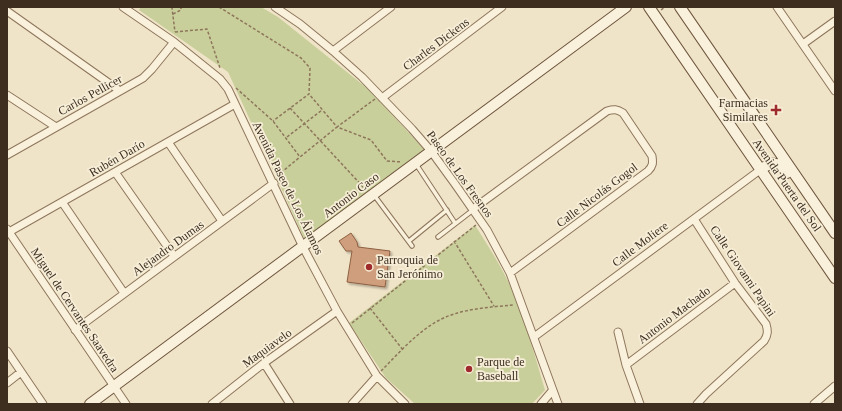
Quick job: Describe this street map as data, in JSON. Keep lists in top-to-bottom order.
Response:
{
  "streets": {
    "main road": ["Avenida Puerta del Sol", "Antonio Caso"],
    "street": [
      "Charles Dickens",
      "Carlos Pellicer",
      "Rubén Darío",
      "Paseo de Los Fresnos",
      "Avenida Paseo de Los Álamos",
      "Calle Nicolás Gogol",
      "Calle Moliere",
      "Alejandro Dumas",
      "Calle Giovanni Papini",
      "Miguel de Cervantes Saavedra",
      "Antonio Machado",
      "Maquiavelo"
    ]
  },
  "crossings": [
    ["Charles Dickens", "Paseo de Los Fresnos"],
    ["Carlos Pellicer", "Avenida Paseo de Los Álamos"],
    ["Rubén Darío", "Avenida Paseo de Los Álamos"],
    ["Rubén Darío", "Miguel de Cervantes Saavedra"],
    ["Paseo de Los Fresnos", "Antonio Caso"],
    ["Paseo de Los Fresnos", "Calle Nicolás Gogol"],
    ["Paseo de Los Fresnos", "Calle Moliere"],
    ["Avenida Puerta del Sol", "Calle Moliere"],
    ["Avenida Paseo de Los Álamos", "Antonio Caso"],
    ["Avenida Paseo de Los Álamos", "Alejandro Dumas"],
    ["Avenida Paseo de Los Álamos", "Maquiavelo"],
    ["Antonio Caso", "Miguel de Cervantes Saavedra"],
    ["Calle Moliere", "Calle Giovanni Papini"],
    ["Alejandro Dumas", "Miguel de Cervantes Saavedra"],
    ["Calle Giovanni Papini", "Antonio Machado"]
  ],
  "places": {
    "health": ["Farmacias Similares"],
    "other": ["Parroquia de San Jerónimo", "Parque de Baseball"]
  }
}
